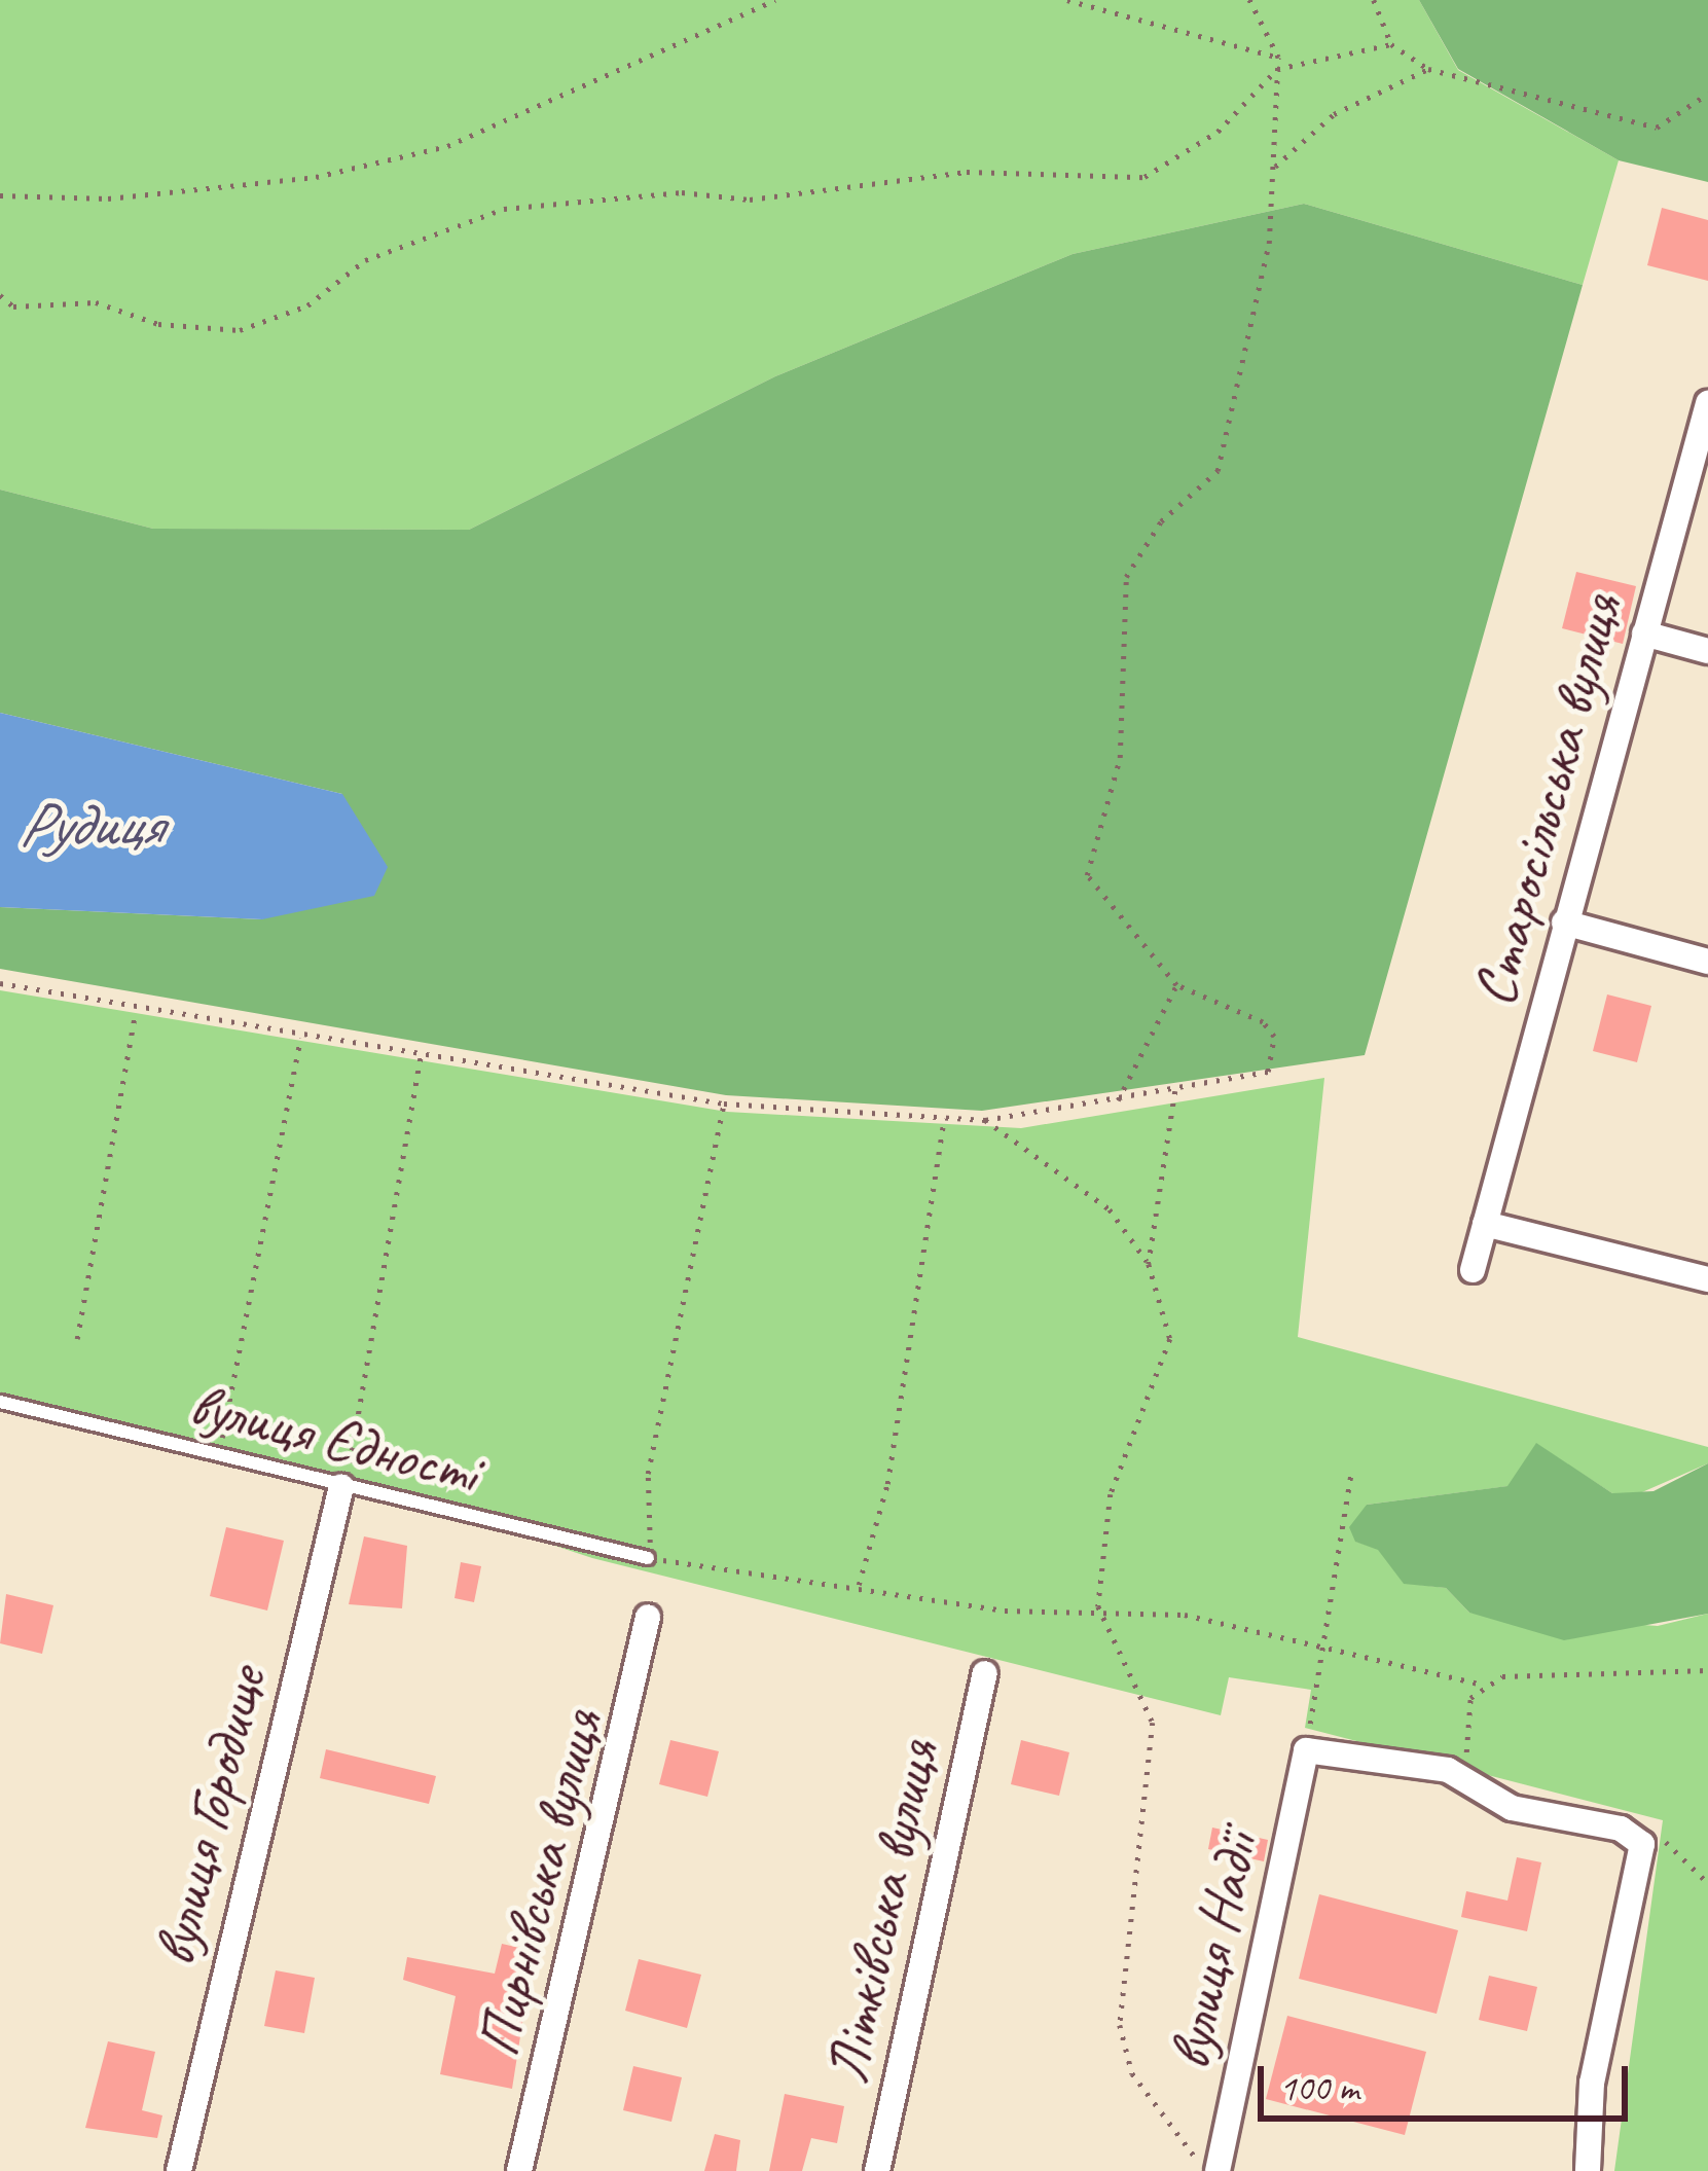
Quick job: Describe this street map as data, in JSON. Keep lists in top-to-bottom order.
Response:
{
  "streets": {
    "street": [
      "Старосільська вулиця",
      "вулиця Городище",
      "Пирнівська вулиця",
      "Літківська вулиця",
      "вулиця Надії"
    ],
    "lane": ["вулиця Єдності"]
  },
  "crossings": [
    ["вулиця Єдності", "вулиця Городище"]
  ],
  "water": ["Рудиця"],
  "scale_bar": "100 m"
}
